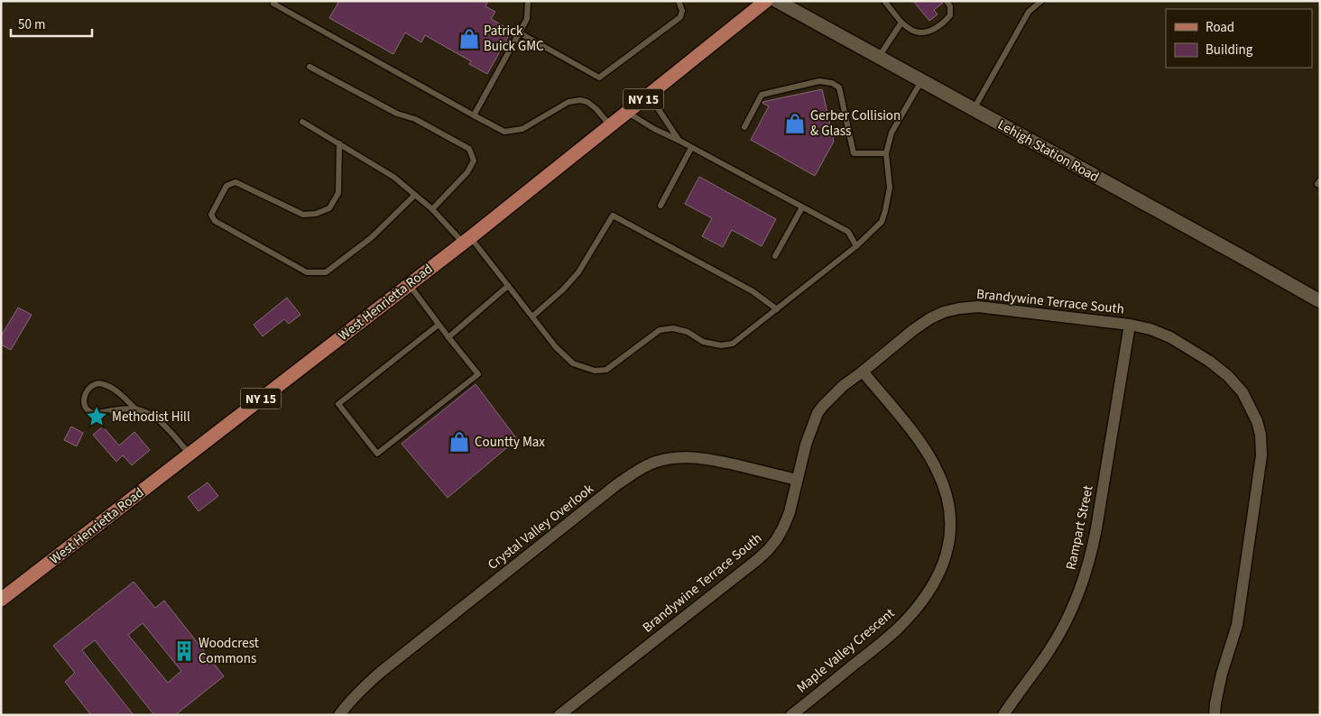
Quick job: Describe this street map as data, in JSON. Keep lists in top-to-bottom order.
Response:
{
  "streets": {
    "main road": ["NY 15", "West Henrietta Road"],
    "street": [
      "Lehigh Station Road",
      "Brandywine Terrace South",
      "Crystal Valley Overlook",
      "Rampart Street",
      "Maple Valley Crescent"
    ]
  },
  "crossings": [
    ["Brandywine Terrace South", "Crystal Valley Overlook"],
    ["Brandywine Terrace South", "Rampart Street"],
    ["Brandywine Terrace South", "Maple Valley Crescent"]
  ],
  "places": {
    "shop": ["Patrick Buick GMC", "Gerber Collision & Glass", "Countty Max"],
    "place": ["Methodist Hill"],
    "building": ["Woodcrest Commons"]
  },
  "legend": ["Road", "Building"],
  "scale_bar": "50 m"
}
